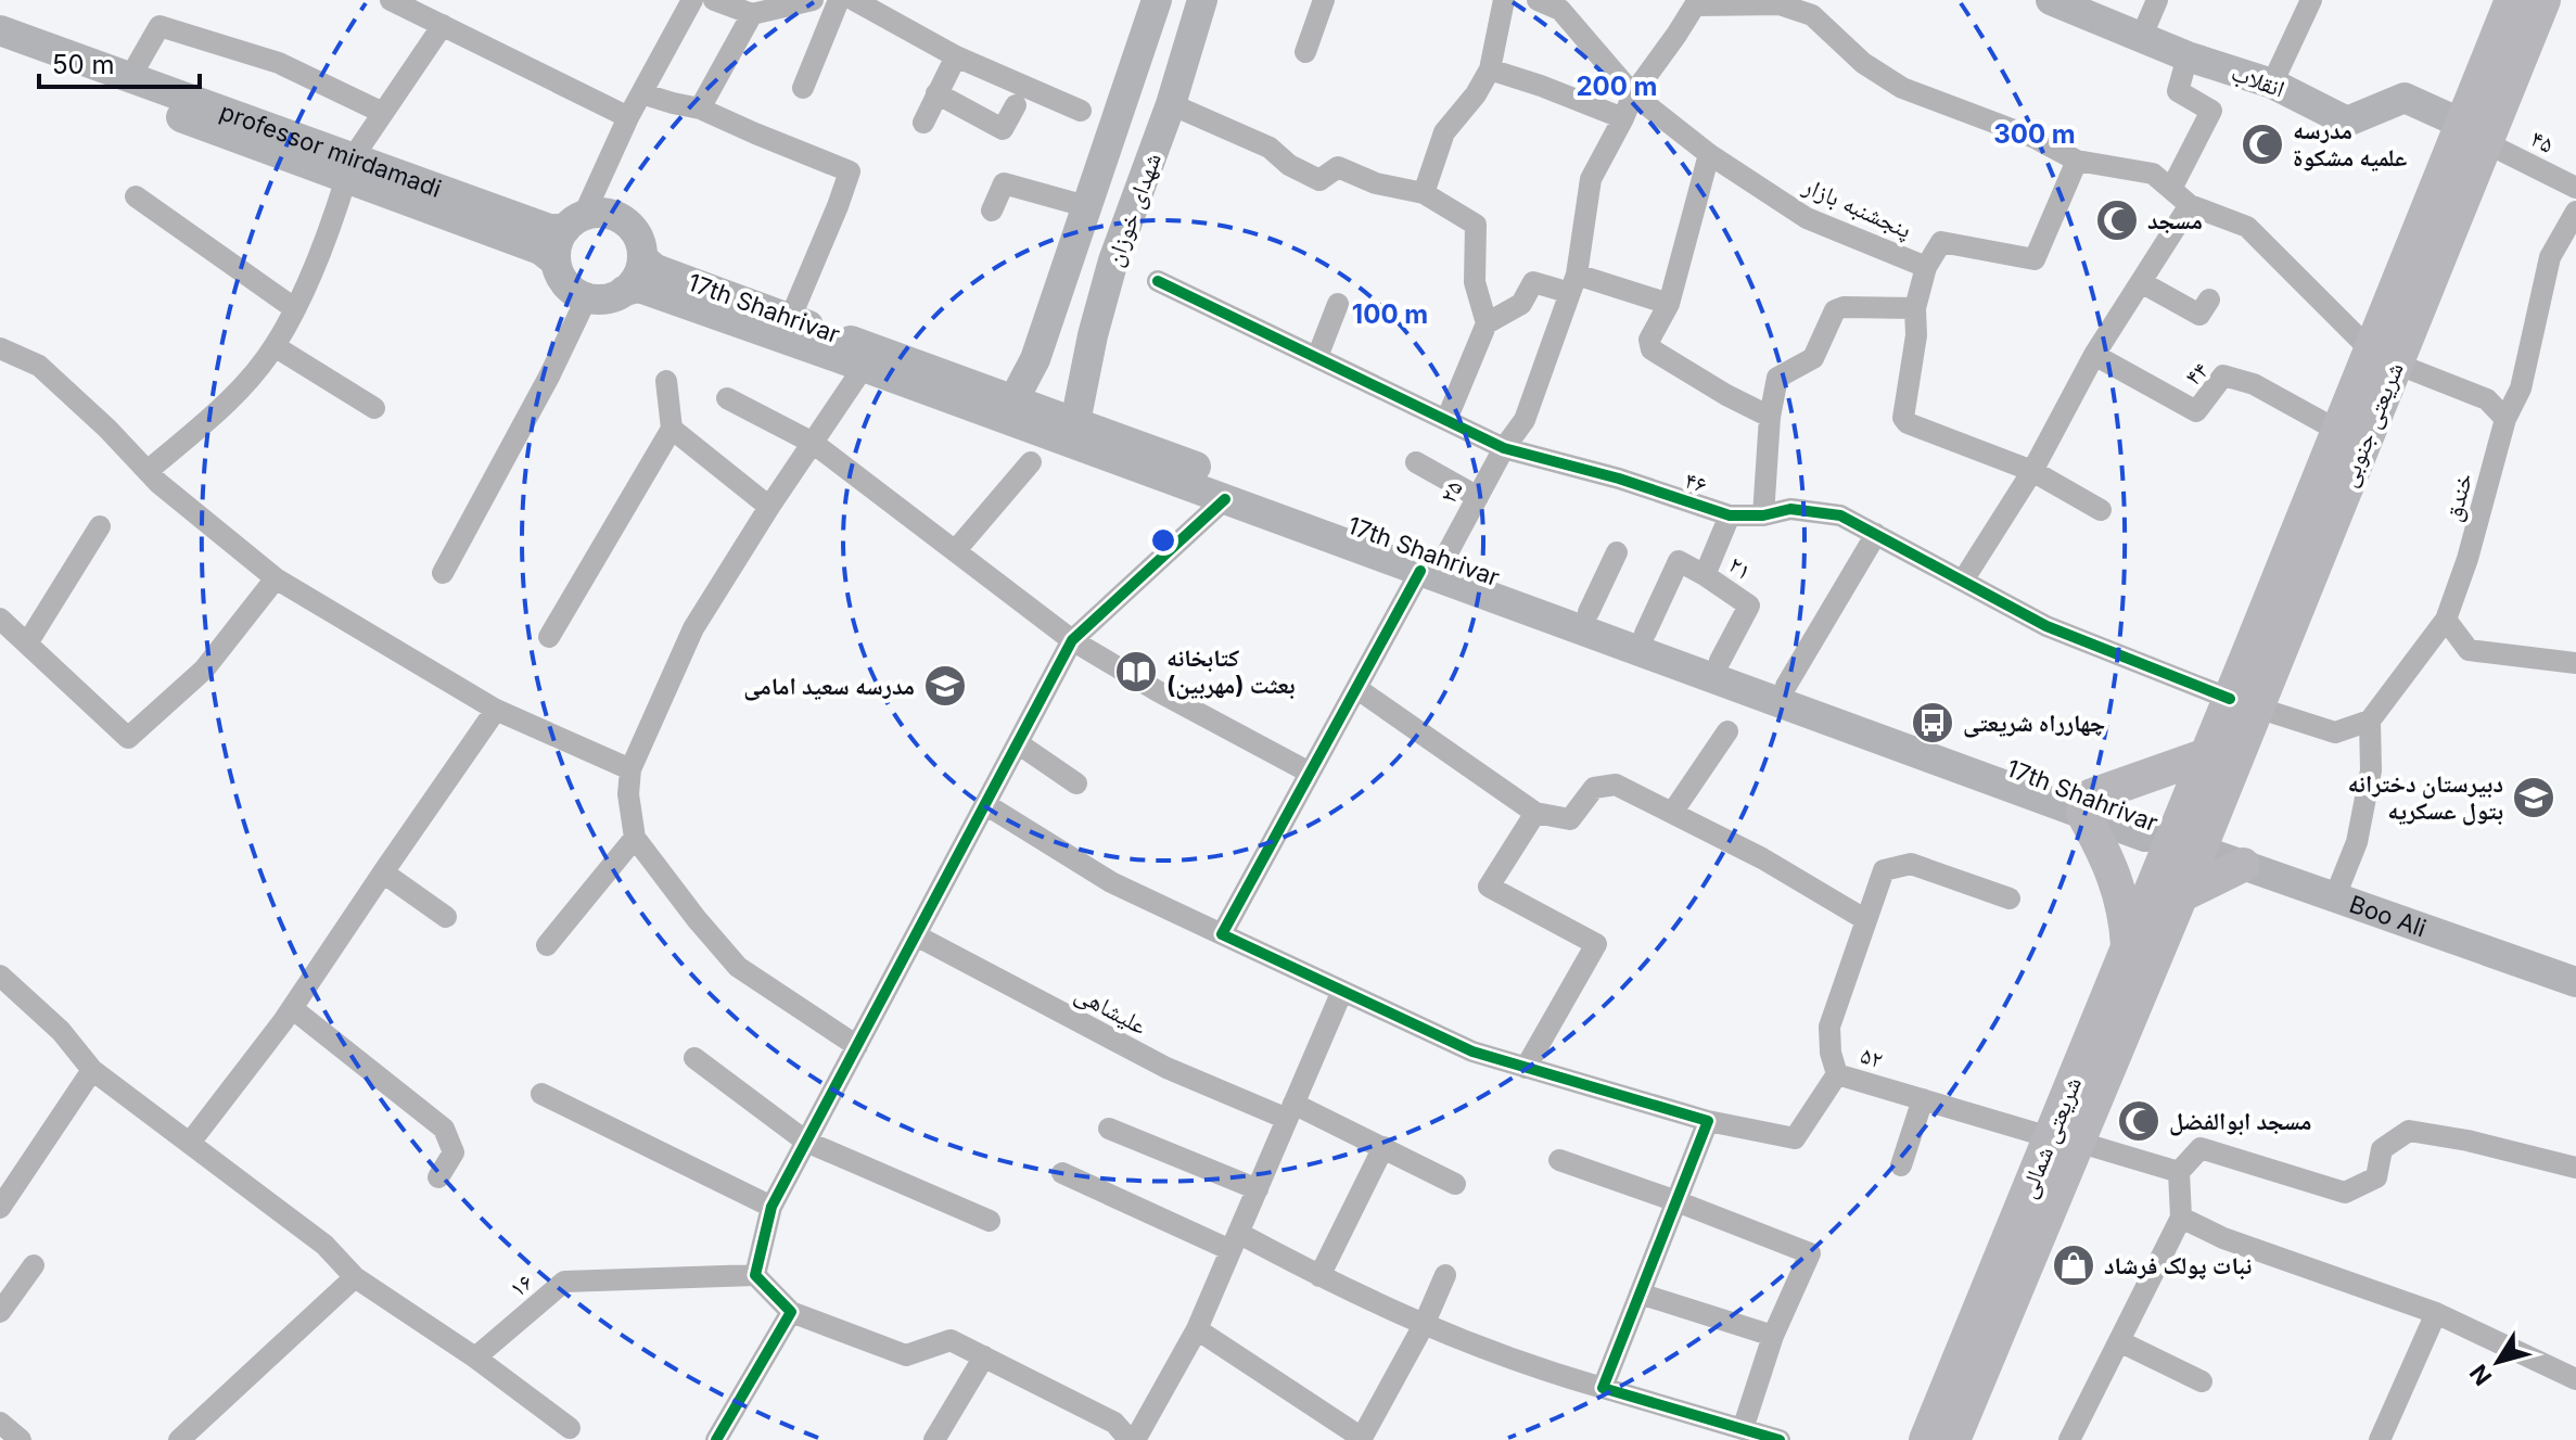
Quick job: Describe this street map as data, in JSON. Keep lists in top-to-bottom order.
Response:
{
  "streets": {
    "main road": [
      "انقلاب",
      "professor mirdamadi",
      "شهدای خوزان",
      "17th Shahrivar",
      "شریعتی جنوبی",
      "Boo Ali",
      "شریعتی شمالی"
    ],
    "street": [
      "۴۵",
      "پنجشنبه بازار",
      "۴۴",
      "۴۶",
      "۲۵",
      "خندق",
      "۲۱",
      "علیشاهی",
      "۵۲",
      "۱۶"
    ]
  },
  "crossings": [
    ["انقلاب", "۴۵"],
    ["انقلاب", "شریعتی جنوبی"],
    ["۴۵", "شریعتی جنوبی"],
    ["professor mirdamadi", "17th Shahrivar"],
    ["پنجشنبه بازار", "۲۵"],
    ["شهدای خوزان", "17th Shahrivar"],
    ["17th Shahrivar", "شریعتی جنوبی"],
    ["17th Shahrivar", "۲۵"],
    ["17th Shahrivar", "۲۱"],
    ["17th Shahrivar", "Boo Ali"],
    ["17th Shahrivar", "شریعتی شمالی"],
    ["۴۴", "شریعتی جنوبی"],
    ["شریعتی جنوبی", "Boo Ali"],
    ["شریعتی جنوبی", "شریعتی شمالی"],
    ["۴۶", "۲۵"],
    ["۴۶", "۲۱"],
    ["Boo Ali", "شریعتی شمالی"],
    ["۵۲", "شریعتی شمالی"]
  ],
  "places": {
    "mosque": ["مدرسه علمیه مشکوة", "مسجد", "مسجد ابوالفضل"],
    "library": ["کتابخانه بعثت (مهربین)"],
    "school or university": ["مدرسه سعید امامی", "دبیرستان دخترانه بتول عسکریه"],
    "bus stop": ["چهارراه شریعتی"],
    "shop": ["نبات پولک فرشاد"]
  },
  "scale_bar": "50 m",
  "north": "bottom left",
  "rings": ["200 m", "300 m", "100 m"]
}
